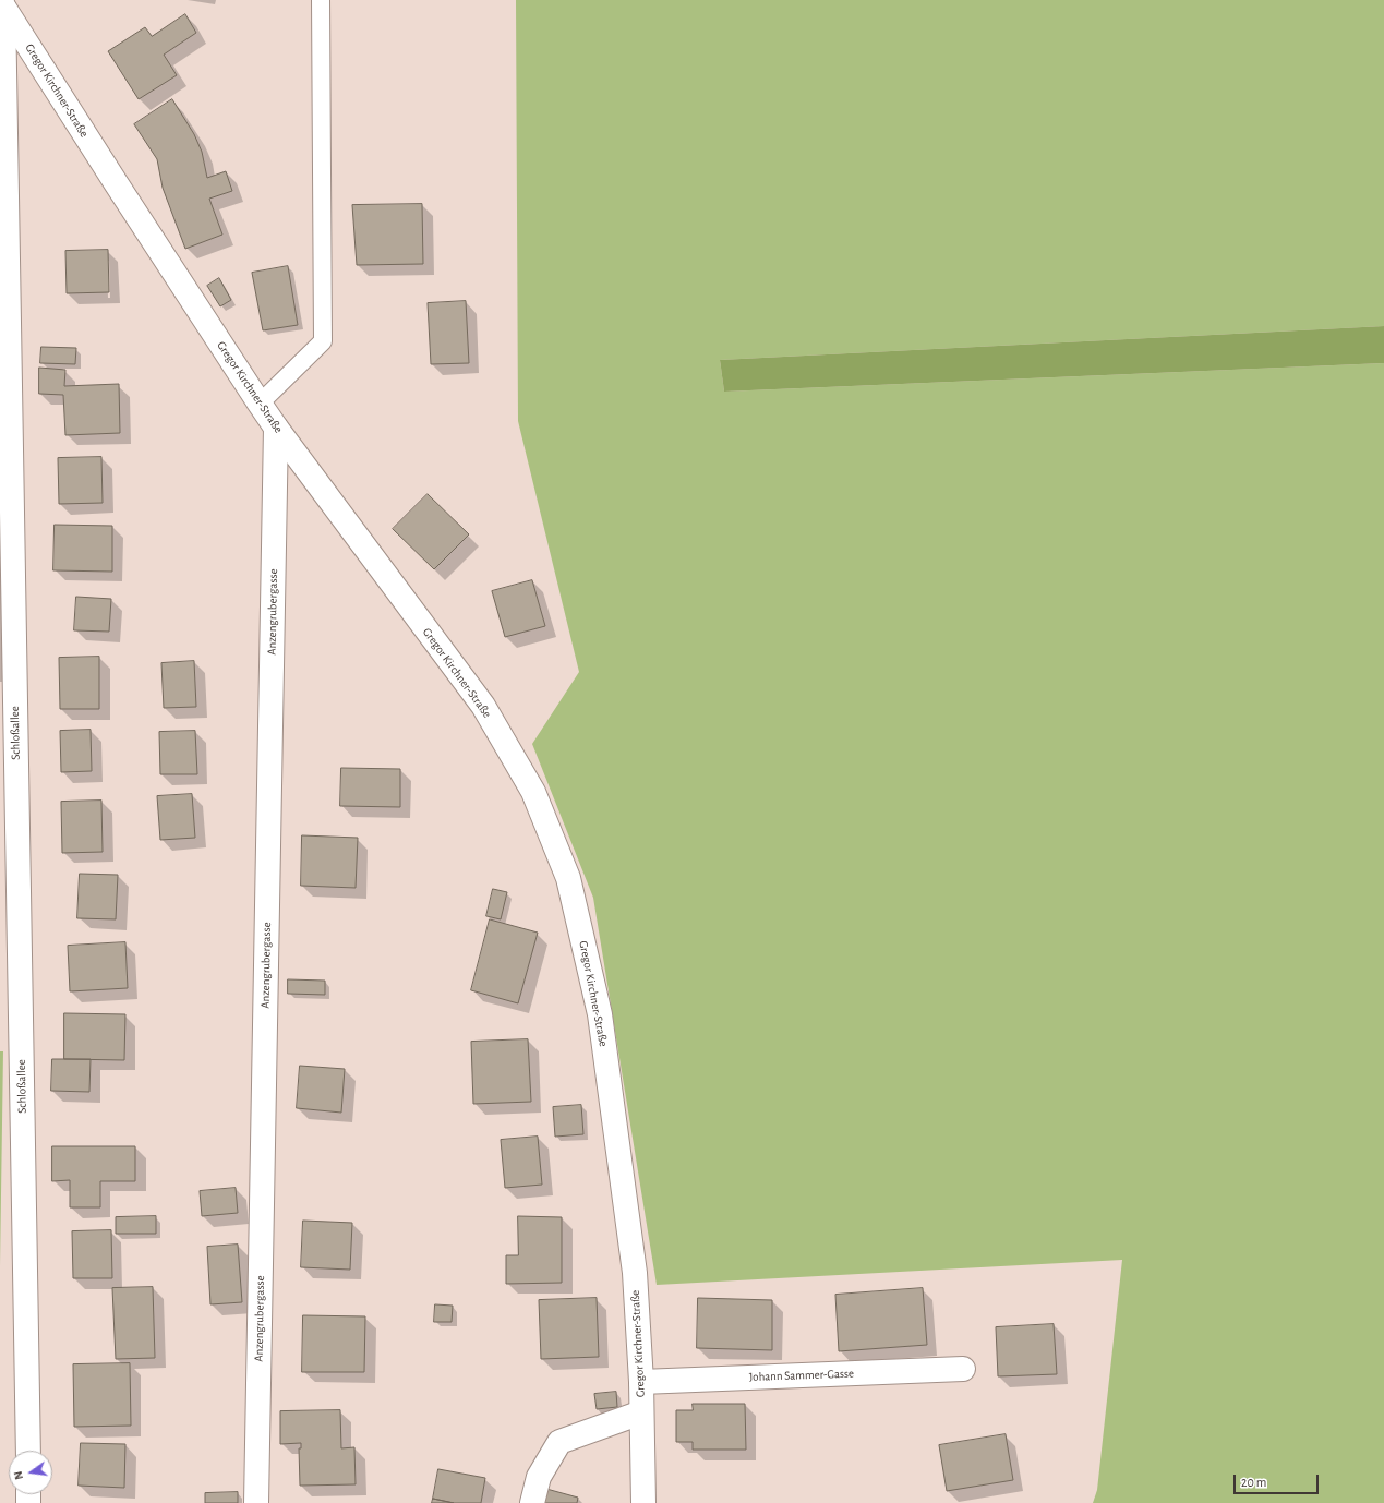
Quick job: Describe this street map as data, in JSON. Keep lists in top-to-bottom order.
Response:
{
  "streets": {
    "street": [
      "Gregor Kirchner-Straße",
      "Anzengrubergasse",
      "Schloßallee",
      "Johann Sammer-Gasse"
    ]
  },
  "crossings": [
    ["Gregor Kirchner-Straße", "Anzengrubergasse"],
    ["Gregor Kirchner-Straße", "Schloßallee"],
    ["Gregor Kirchner-Straße", "Johann Sammer-Gasse"]
  ],
  "scale_bar": "20 m",
  "north": "left"
}
